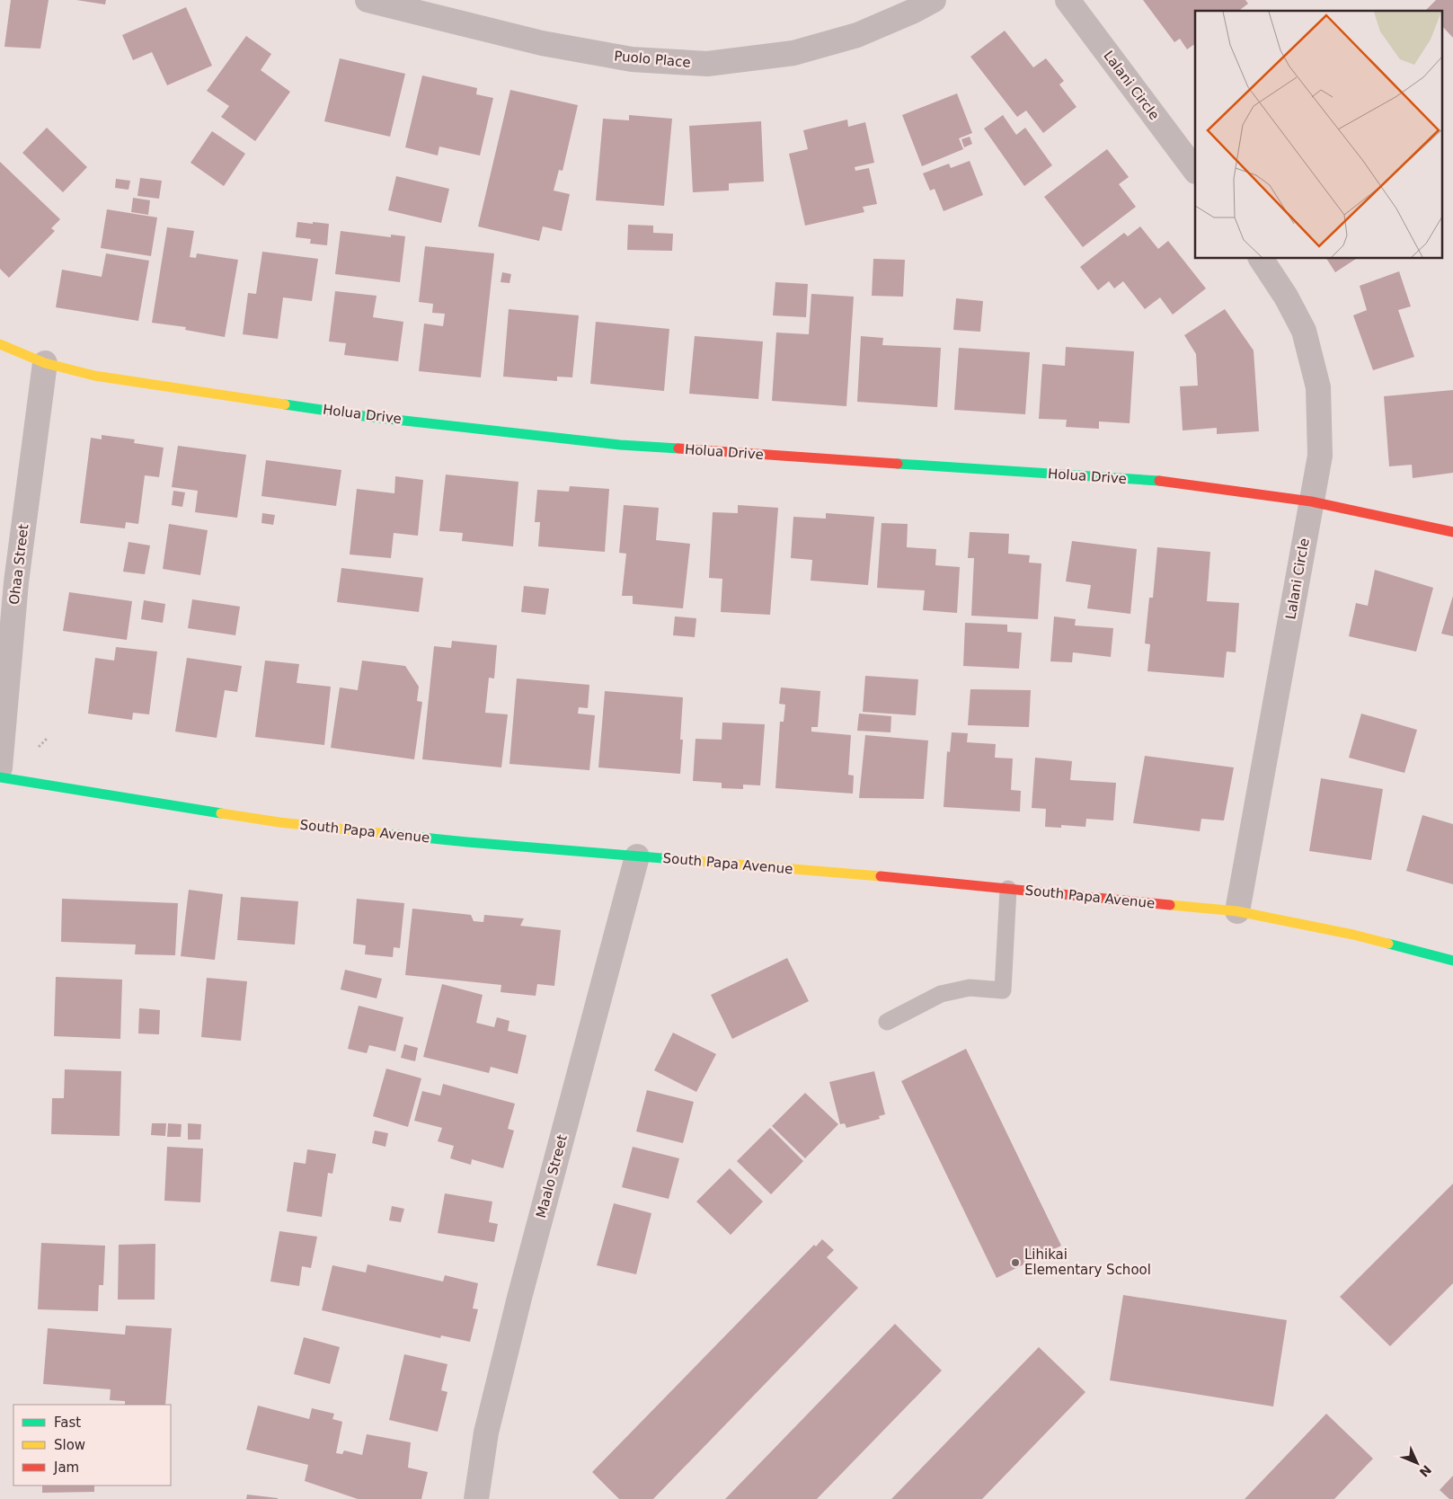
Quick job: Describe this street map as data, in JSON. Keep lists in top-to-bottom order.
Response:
{
  "streets": {
    "street": [
      "Puolo Place",
      "Lalani Circle",
      "Holua Drive",
      "Ohaa Street",
      "South Papa Avenue",
      "Maalo Street"
    ]
  },
  "crossings": [
    ["Lalani Circle", "Holua Drive"],
    ["Lalani Circle", "South Papa Avenue"],
    ["Holua Drive", "Ohaa Street"],
    ["South Papa Avenue", "Maalo Street"]
  ],
  "places": ["Lihikai Elementary School"],
  "legend": ["Fast", "Slow", "Jam"],
  "north": "bottom right"
}
